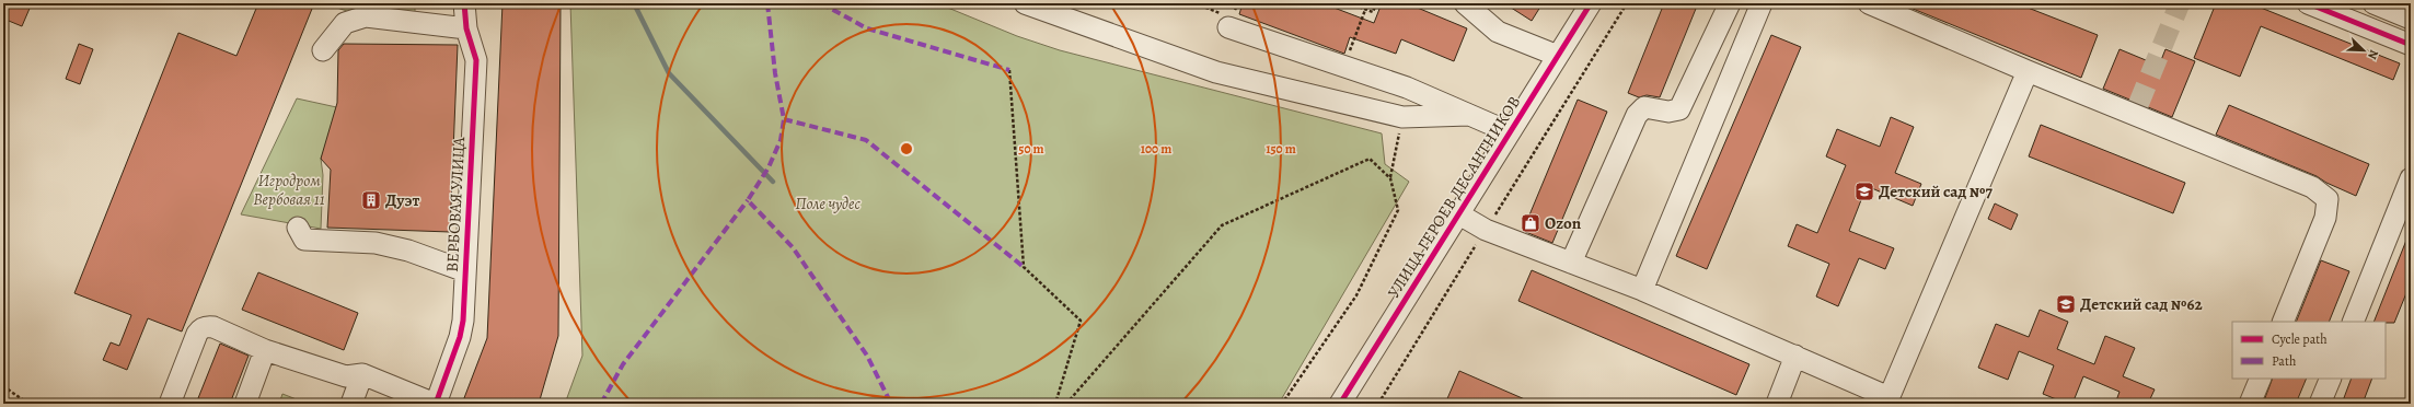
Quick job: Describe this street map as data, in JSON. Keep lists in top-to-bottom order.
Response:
{
  "streets": {
    "street": ["УЛИЦА ГЕРОЕВ ДЕСАНТНИКОВ", "ВЕРБОВАЯ УЛИЦА"]
  },
  "parks": ["Игродром Вербовая 11", "Поле чудес"],
  "places": {
    "school or university": ["Детский сад №7", "Детский сад №62"],
    "building": ["Дуэт"],
    "shop": ["Ozon"]
  },
  "legend": ["Cycle path", "Path"],
  "north": "bottom right",
  "rings": ["50 m", "100 m", "150 m"]
}
